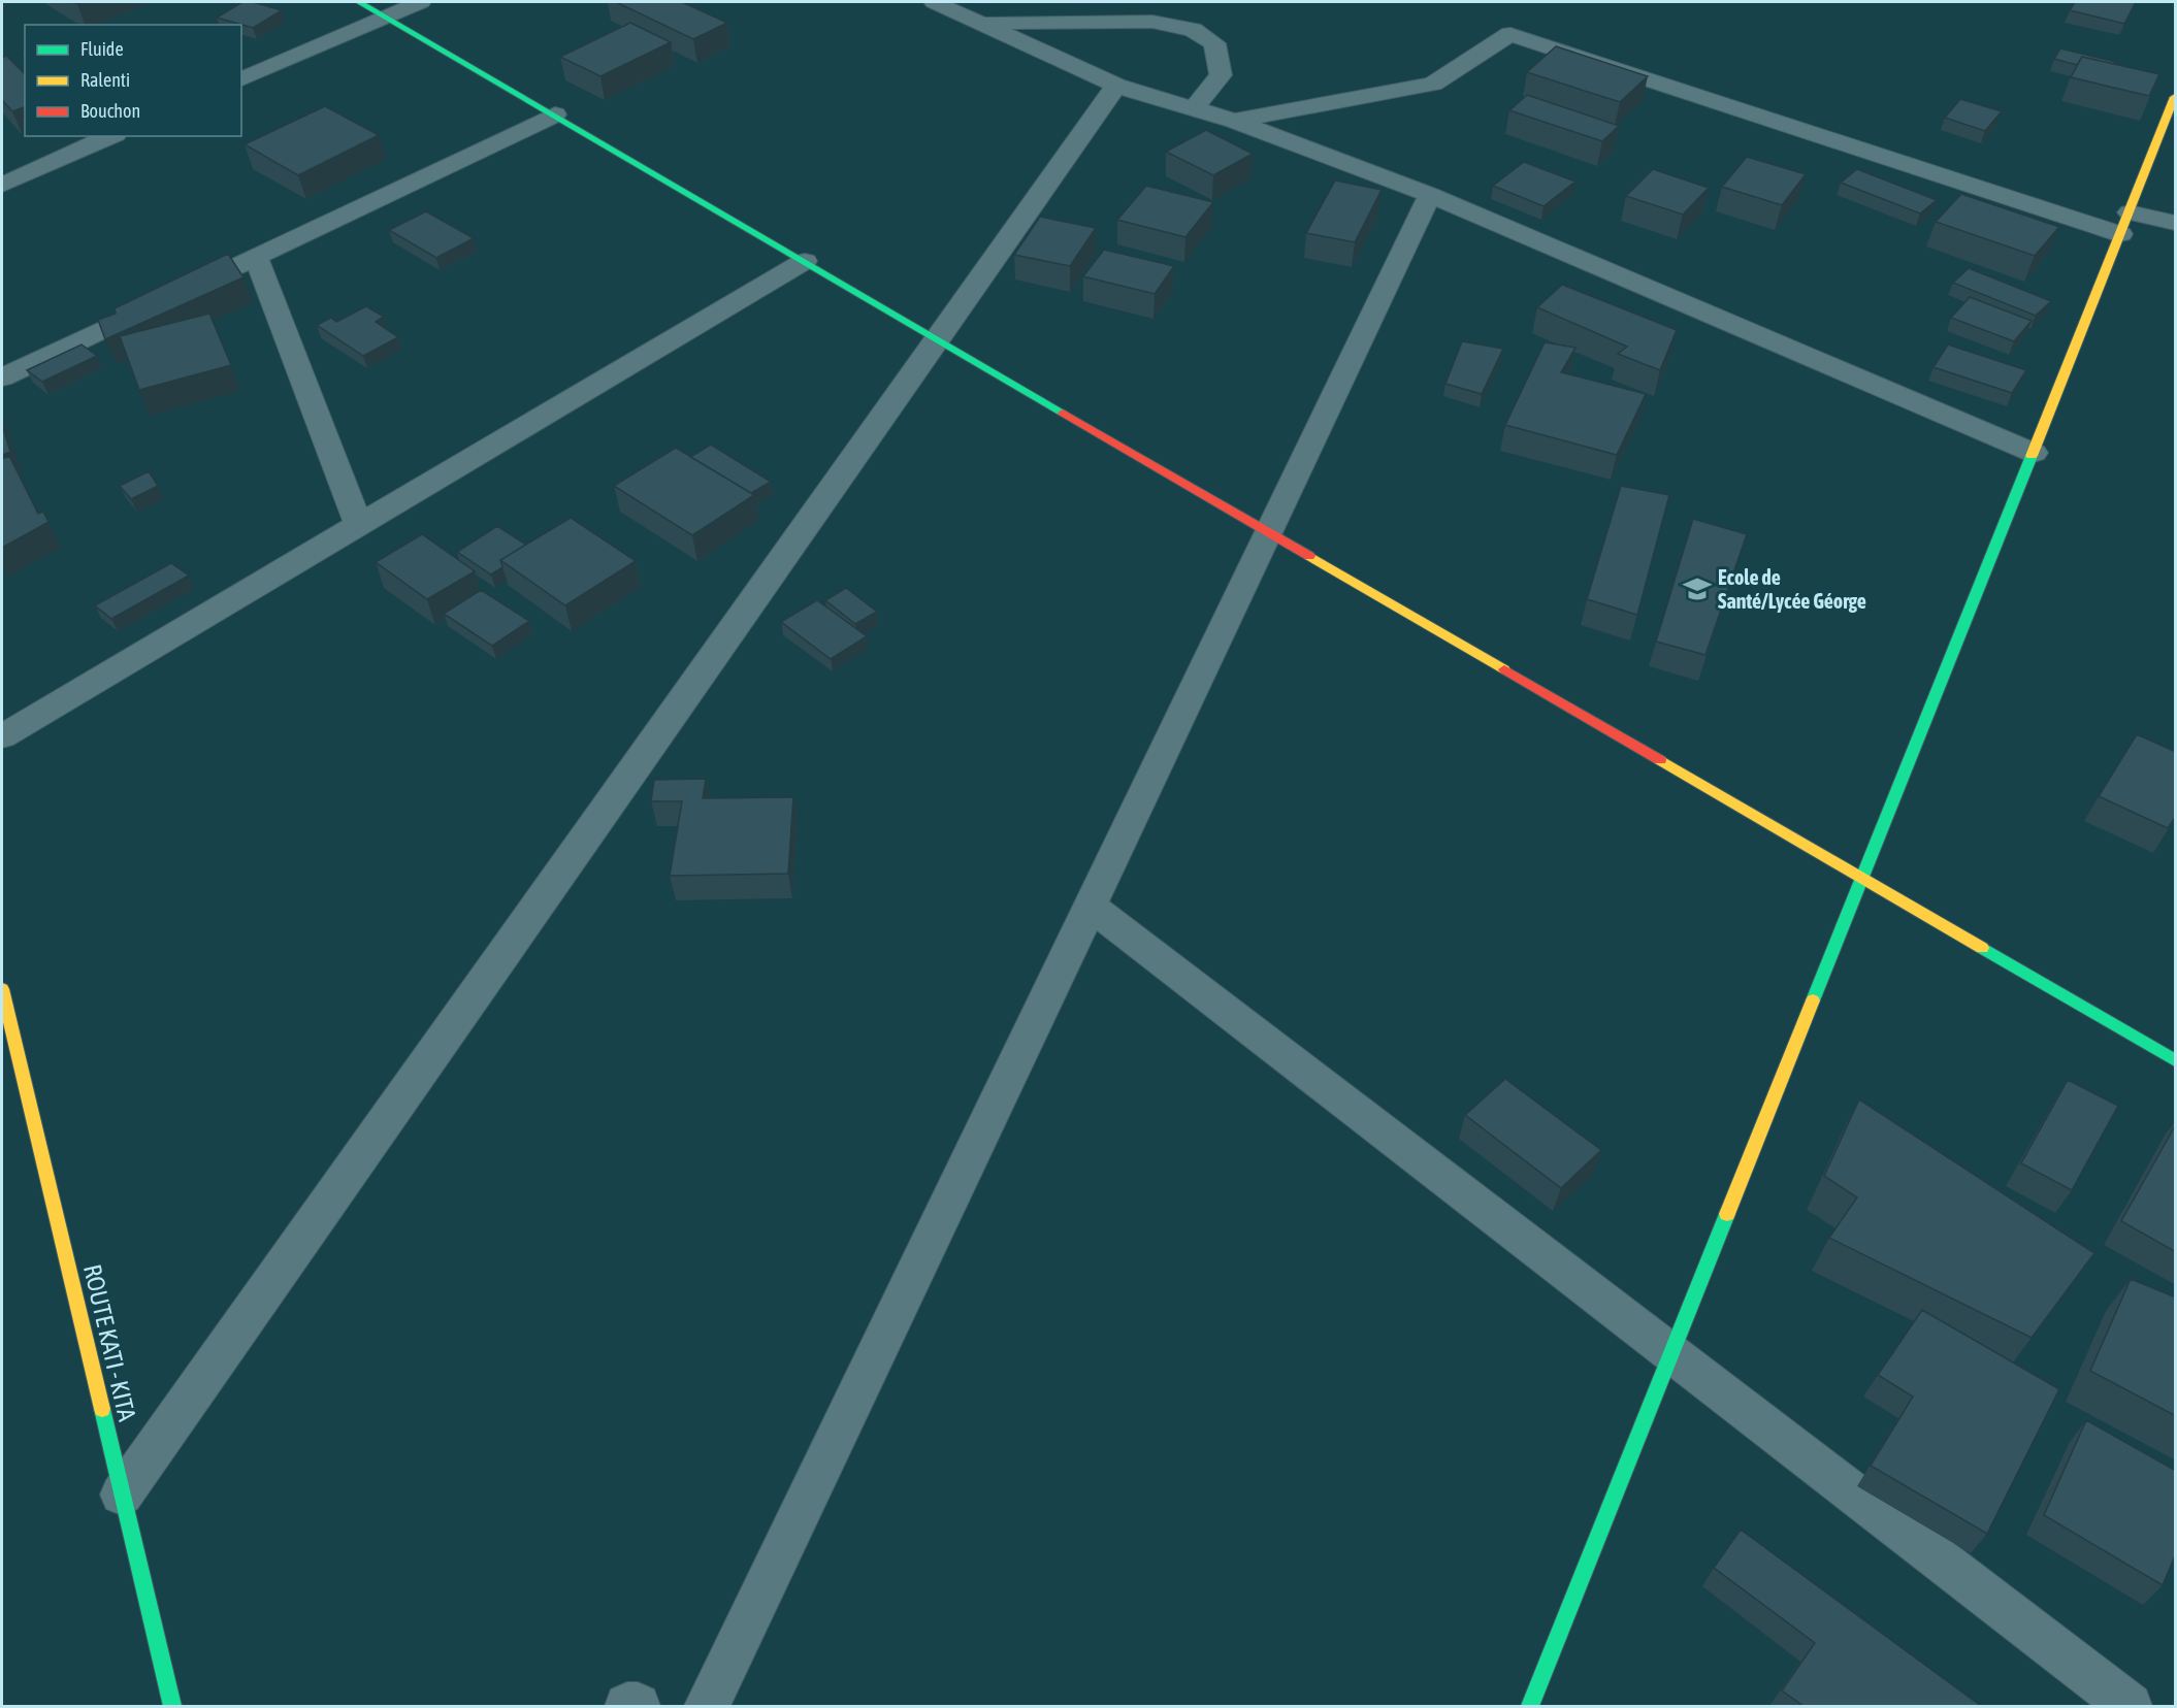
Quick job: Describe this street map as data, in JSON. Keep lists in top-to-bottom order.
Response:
{
  "streets": {
    "street": ["ROUTE KATI - KITA"]
  },
  "places": {
    "school or university": ["Ecole de Santé/Lycée Géorge"]
  },
  "legend": ["Fluide", "Ralenti", "Bouchon"]
}
